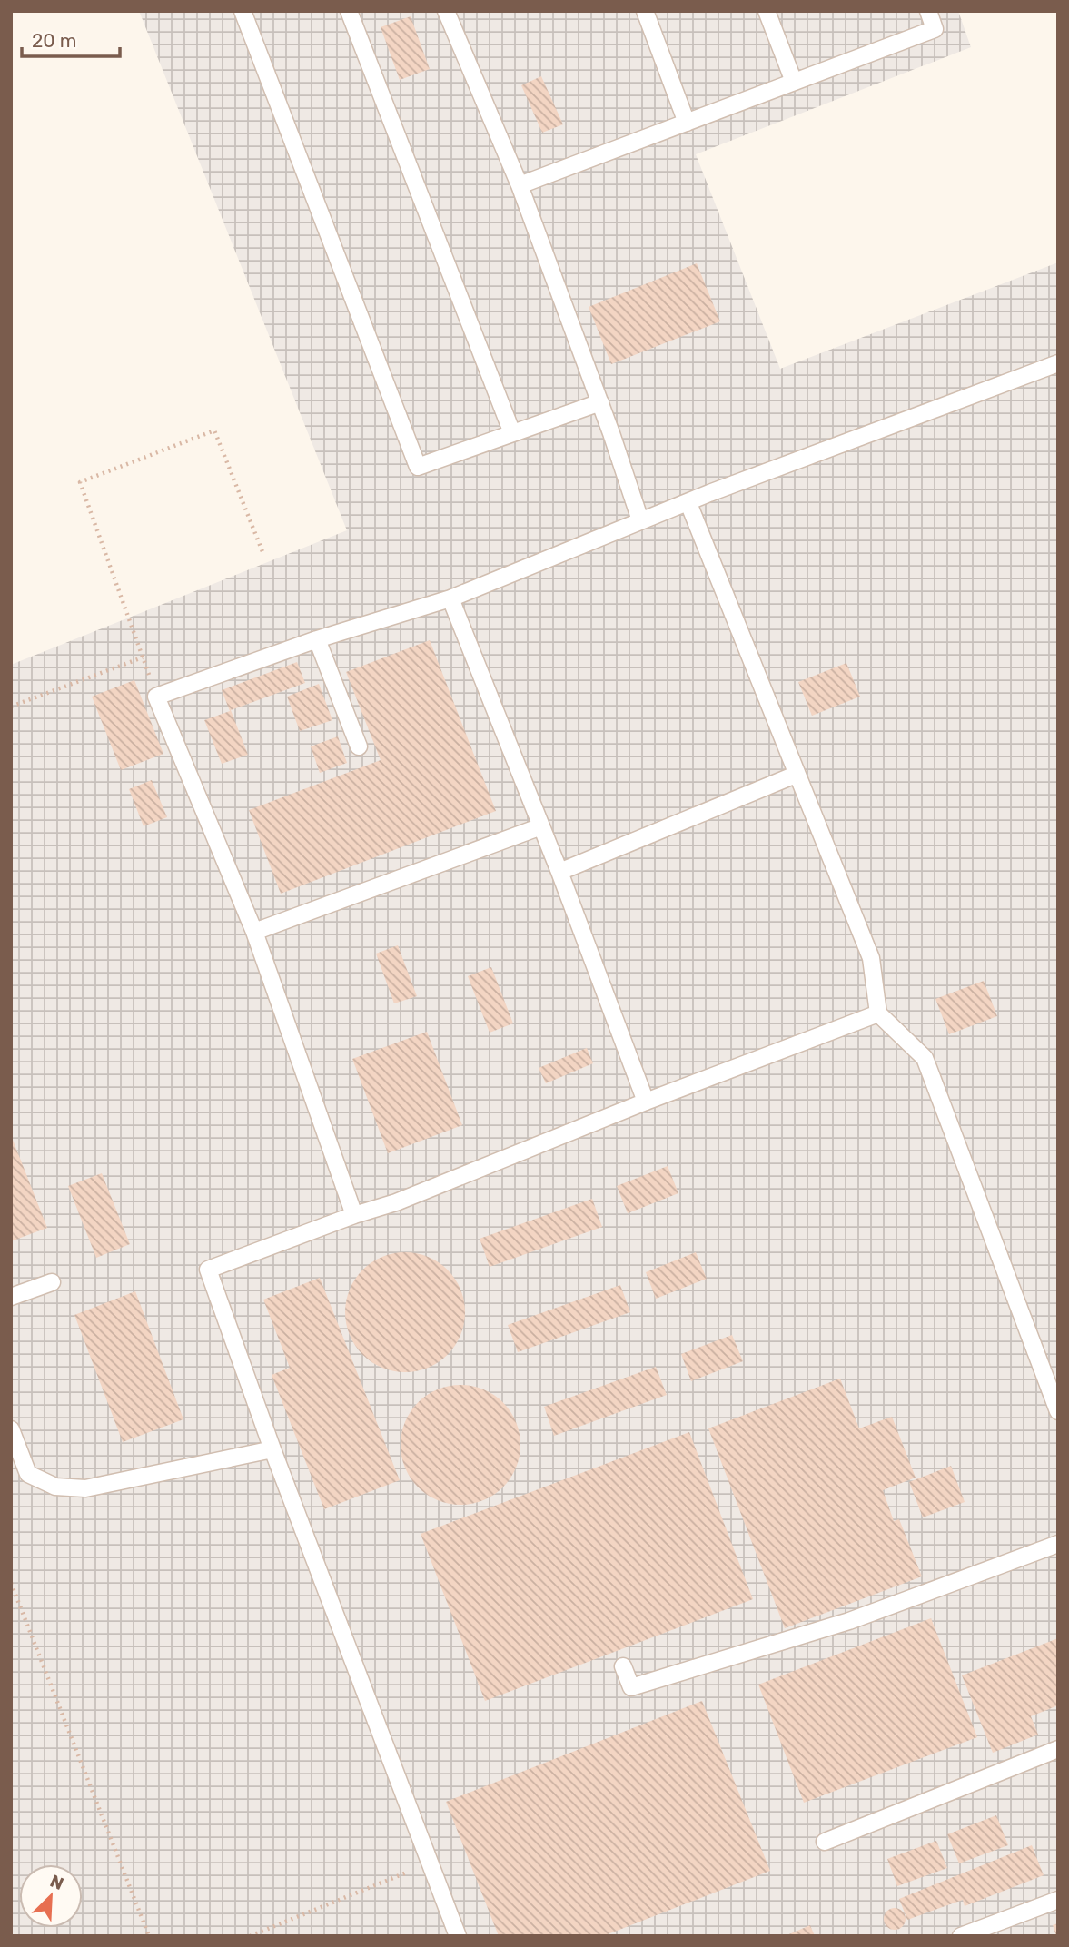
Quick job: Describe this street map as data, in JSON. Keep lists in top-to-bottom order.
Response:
{
  "scale_bar": "20 m",
  "north": "top right"
}
